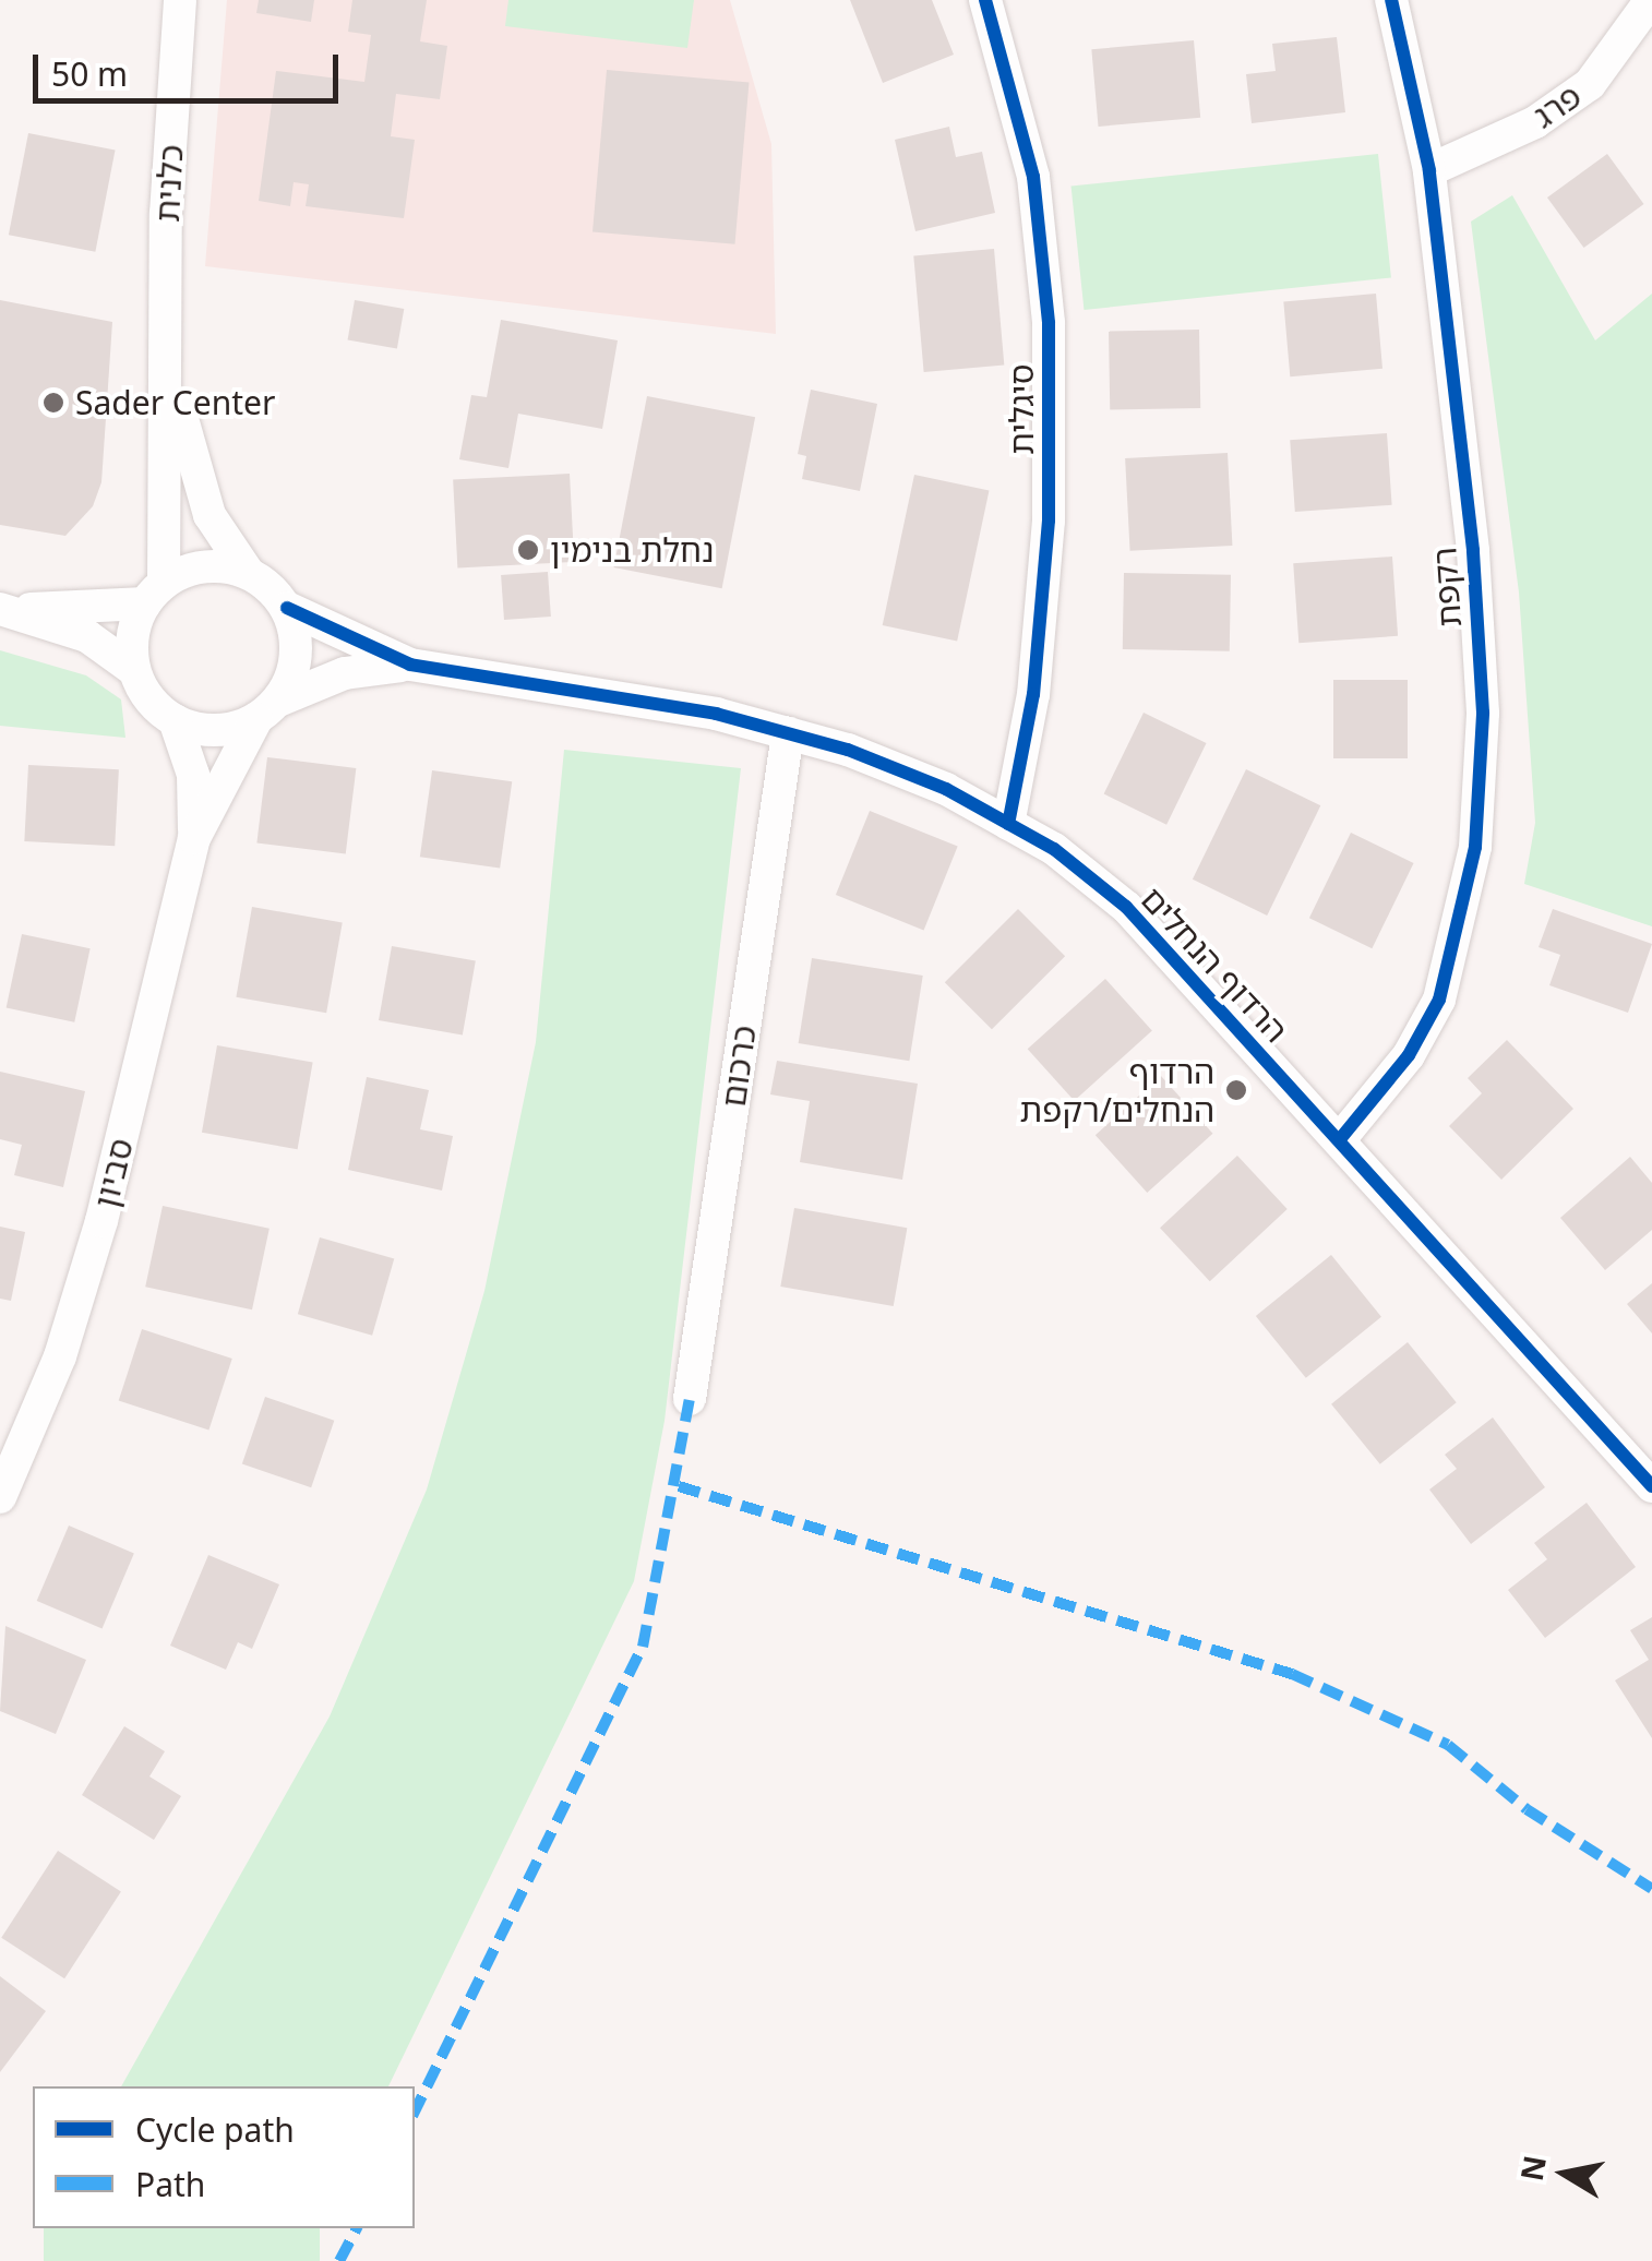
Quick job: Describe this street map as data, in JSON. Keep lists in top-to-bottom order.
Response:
{
  "streets": {
    "street": [
      "פרג",
      "כלנית",
      "סיגלית",
      "רקפת",
      "הרדוף הנחלים",
      "כרכום",
      "סביון"
    ]
  },
  "crossings": [
    ["פרג", "רקפת"],
    ["כלנית", "הרדוף הנחלים"],
    ["כלנית", "סביון"],
    ["סיגלית", "הרדוף הנחלים"],
    ["רקפת", "הרדוף הנחלים"],
    ["הרדוף הנחלים", "כרכום"],
    ["הרדוף הנחלים", "סביון"]
  ],
  "places": ["Sader Center", "נחלת בנימין", "הרדוף הנחלים/רקפת"],
  "legend": ["Cycle path", "Path"],
  "scale_bar": "50 m",
  "north": "left"
}
